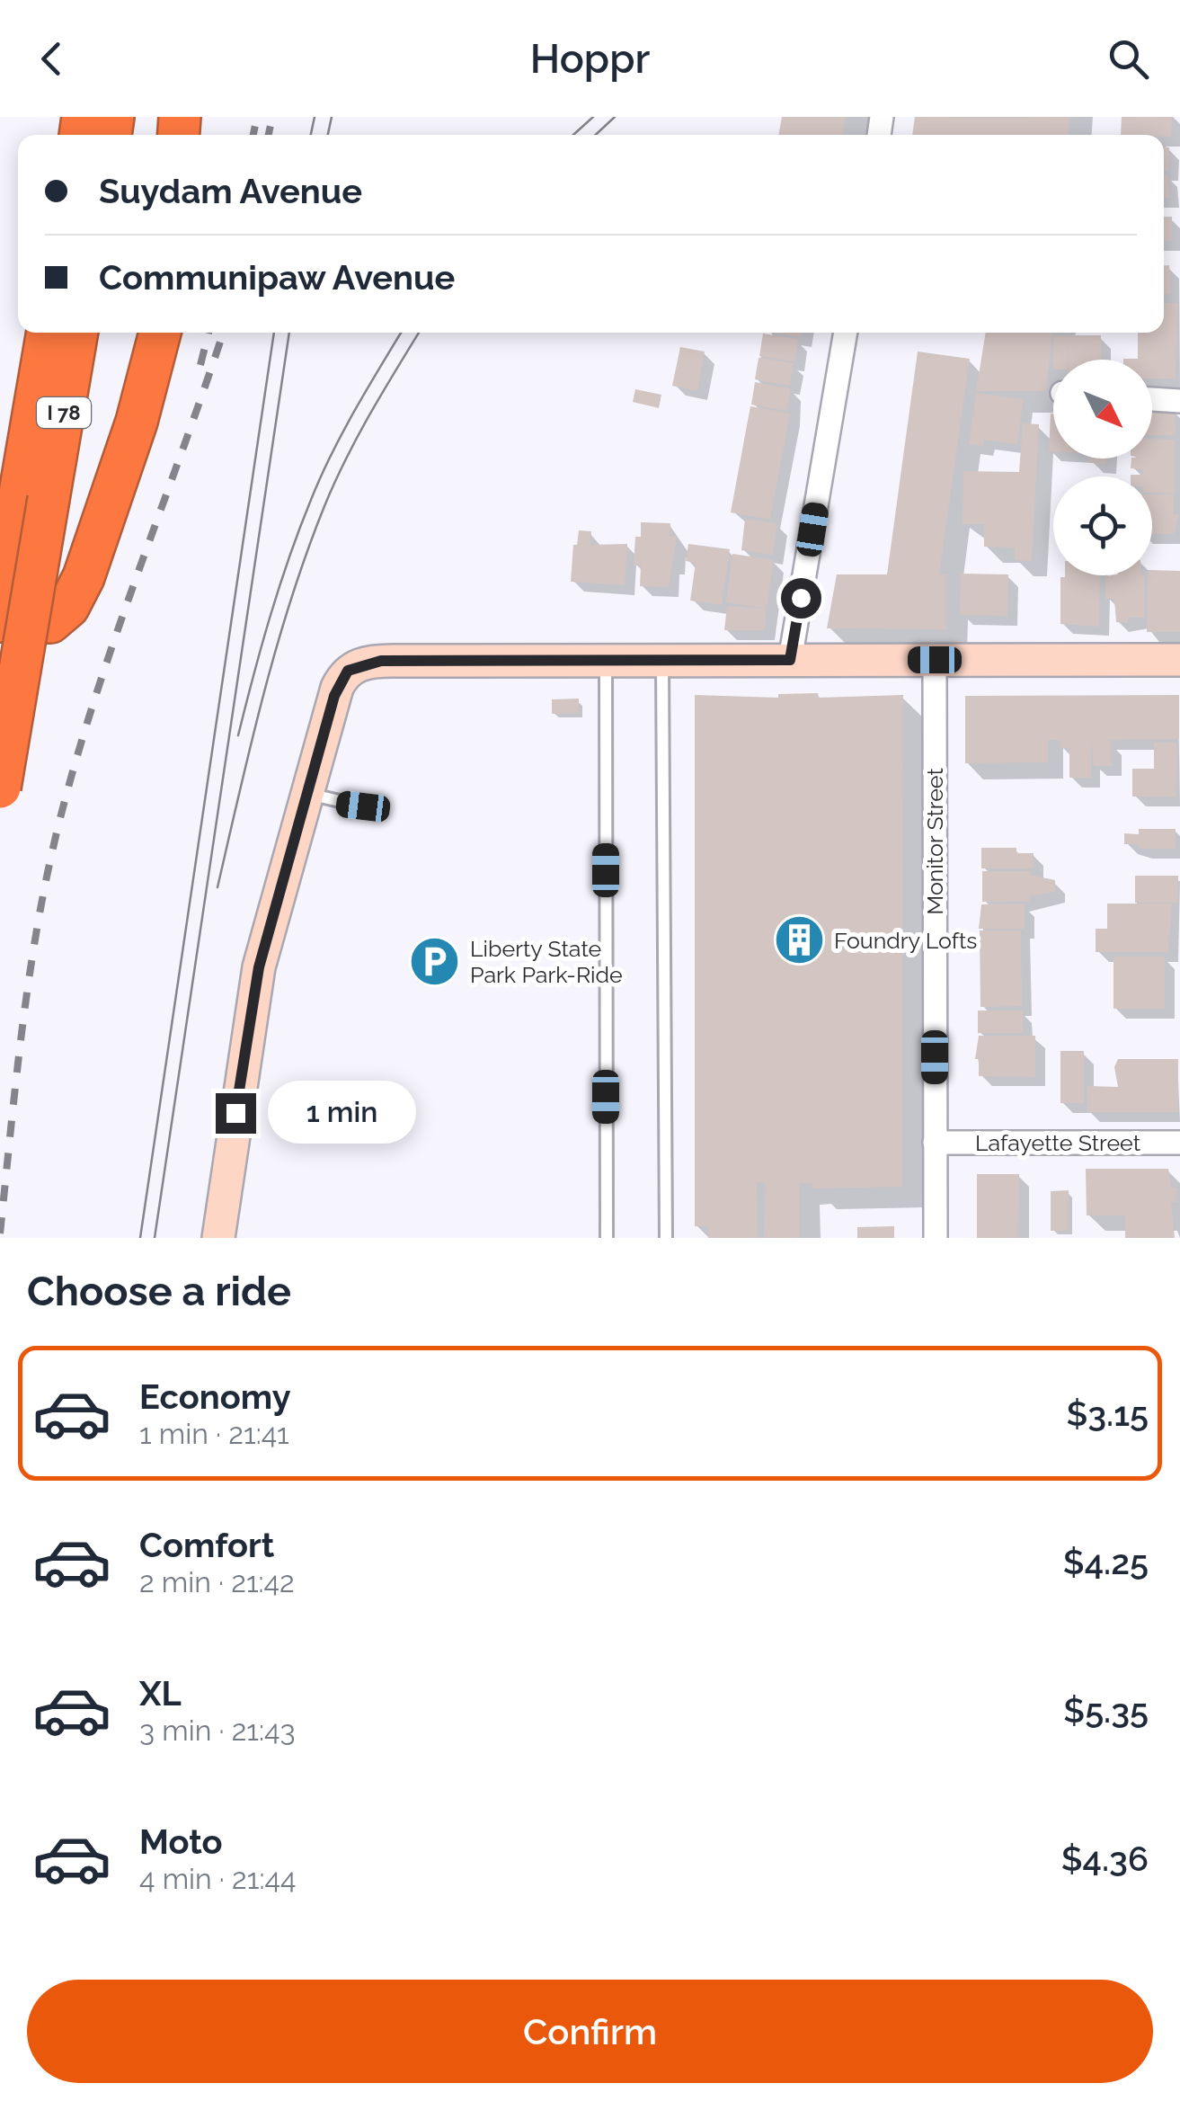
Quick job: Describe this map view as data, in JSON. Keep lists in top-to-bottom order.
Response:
{
  "streets": {
    "highway": ["I 78"],
    "street": ["Monitor Street", "Lafayette Street"]
  },
  "crossings": [
    ["Monitor Street", "Lafayette Street"]
  ],
  "places": {
    "building": ["Foundry Lofts"],
    "parking": ["Liberty State Park Park-Ride"]
  },
  "north": "bottom right",
  "page": {
    "header": "Hoppr",
    "banner": ["Suydam Avenue", "Communipaw Avenue"],
    "bubble": "1 min",
    "heading": "Choose a ride",
    "list": [
      {
        "name": "Economy",
        "note": "1 min · 21:41",
        "value": "$3.15"
      },
      {
        "name": "Comfort",
        "note": "2 min · 21:42",
        "value": "$4.25"
      },
      {
        "name": "XL",
        "note": "3 min · 21:43",
        "value": "$5.35"
      },
      {
        "name": "Moto",
        "note": "4 min · 21:44",
        "value": "$4.36"
      }
    ],
    "buttons": "Confirm"
  }
}
